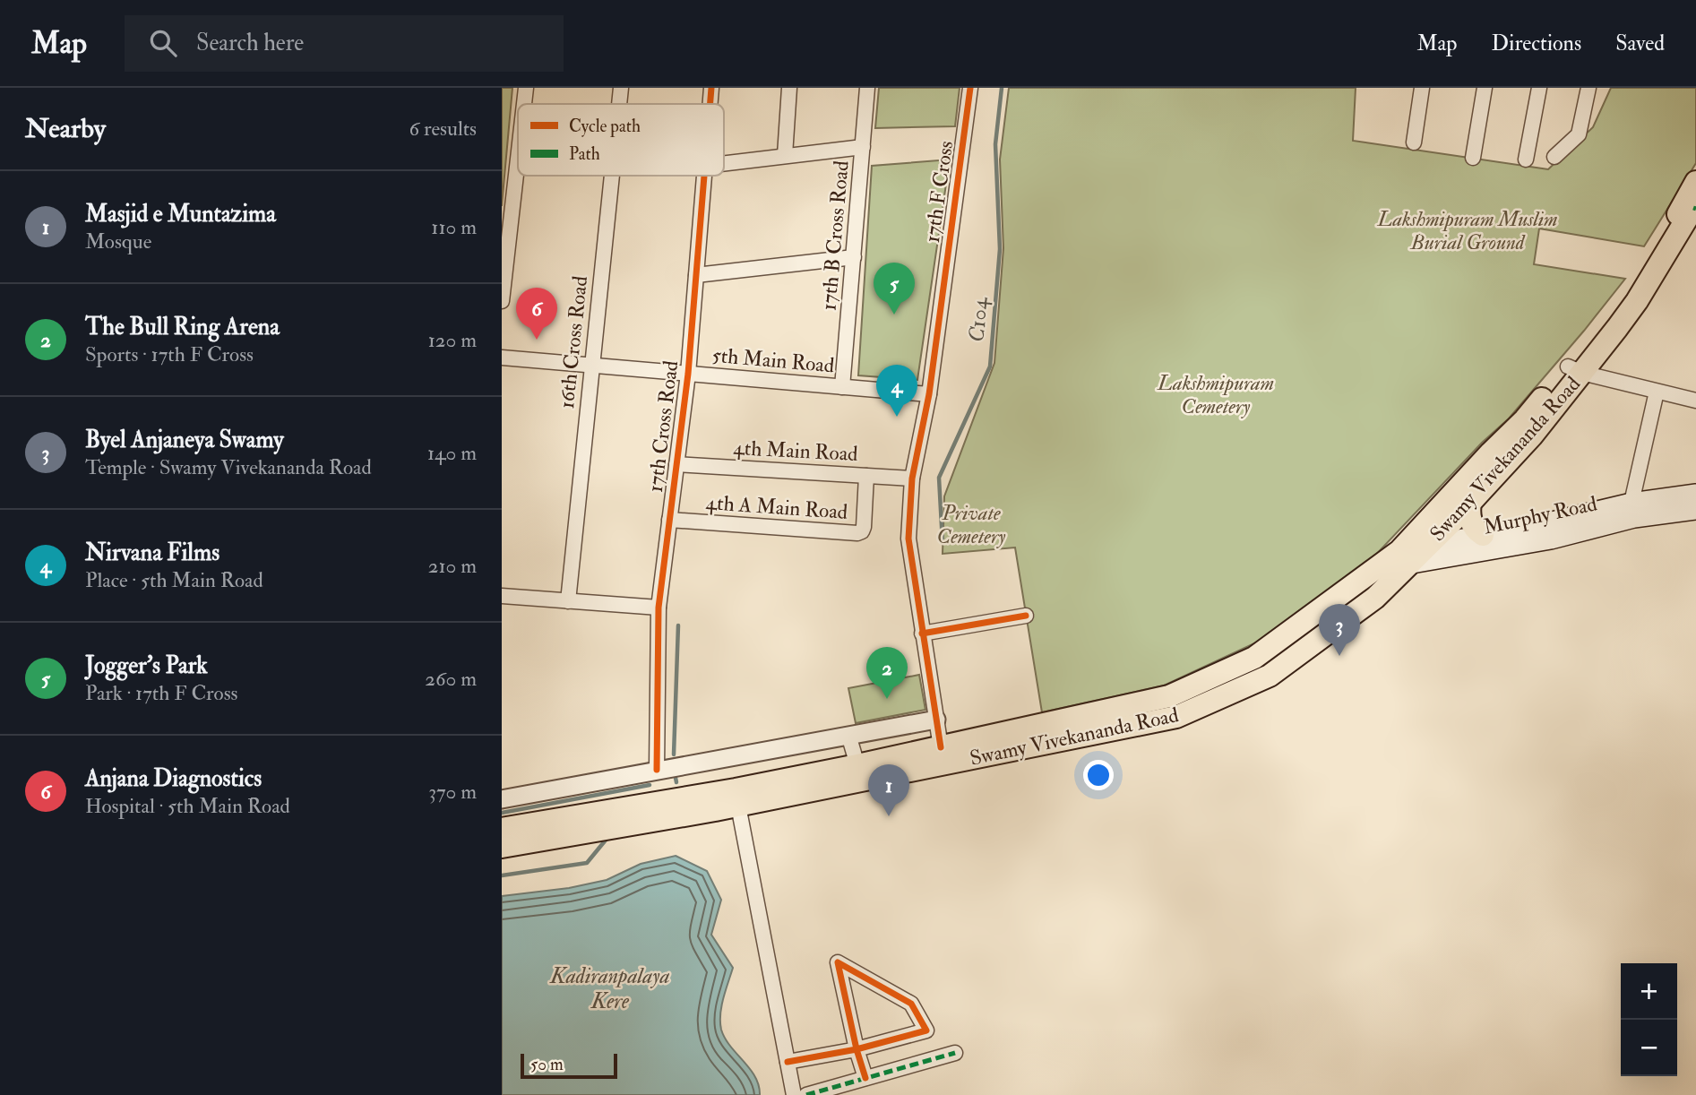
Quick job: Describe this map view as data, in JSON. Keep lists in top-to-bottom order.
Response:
{
  "streets": {
    "main road": ["Swamy Vivekananda Road", "Murphy Road"],
    "street": [
      "17th F Cross",
      "17th B Cross Road",
      "16th Cross Road",
      "5th Main Road",
      "17th Cross Road",
      "4th Main Road",
      "4th A Main Road"
    ]
  },
  "crossings": [
    ["17th F Cross", "5th Main Road"],
    ["17th F Cross", "4th Main Road"],
    ["17th F Cross", "Swamy Vivekananda Road"],
    ["17th B Cross Road", "5th Main Road"],
    ["16th Cross Road", "5th Main Road"],
    ["5th Main Road", "17th Cross Road"],
    ["17th Cross Road", "4th Main Road"],
    ["17th Cross Road", "4th A Main Road"],
    ["4th Main Road", "4th A Main Road"],
    ["Swamy Vivekananda Road", "Murphy Road"]
  ],
  "water": ["C104", "Kadiranpalaya Kere"],
  "parks": ["Lakshmipuram Muslim Burial Ground", "Lakshmipuram Cemetery", "Private Cemetery"],
  "legend": ["Cycle path", "Path"],
  "scale_bar": "50 m",
  "page": {
    "header": "Map",
    "search": "Search here",
    "nav": ["Map", "Directions", "Saved"],
    "heading": ["Nearby", "6 results"],
    "list": [
      {
        "mark": "1",
        "name": "Masjid e Muntazima",
        "note": "Mosque",
        "value": "110 m"
      },
      {
        "mark": "2",
        "name": "The Bull Ring Arena",
        "note": "Sports · 17th F Cross",
        "value": "120 m"
      },
      {
        "mark": "3",
        "name": "Byel Anjaneya Swamy",
        "note": "Temple · Swamy Vivekananda Road",
        "value": "140 m"
      },
      {
        "mark": "4",
        "name": "Nirvana Films",
        "note": "Place · 5th Main Road",
        "value": "210 m"
      },
      {
        "mark": "5",
        "name": "Jogger's Park",
        "note": "Park · 17th F Cross",
        "value": "260 m"
      },
      {
        "mark": "6",
        "name": "Anjana Diagnostics",
        "note": "Hospital · 5th Main Road",
        "value": "370 m"
      }
    ],
    "pins": [
      "5",
      "6",
      "4",
      "3",
      "2",
      "1"
    ],
    "map_buttons": ["+", "−"],
    "scale": "50 m"
  }
}
